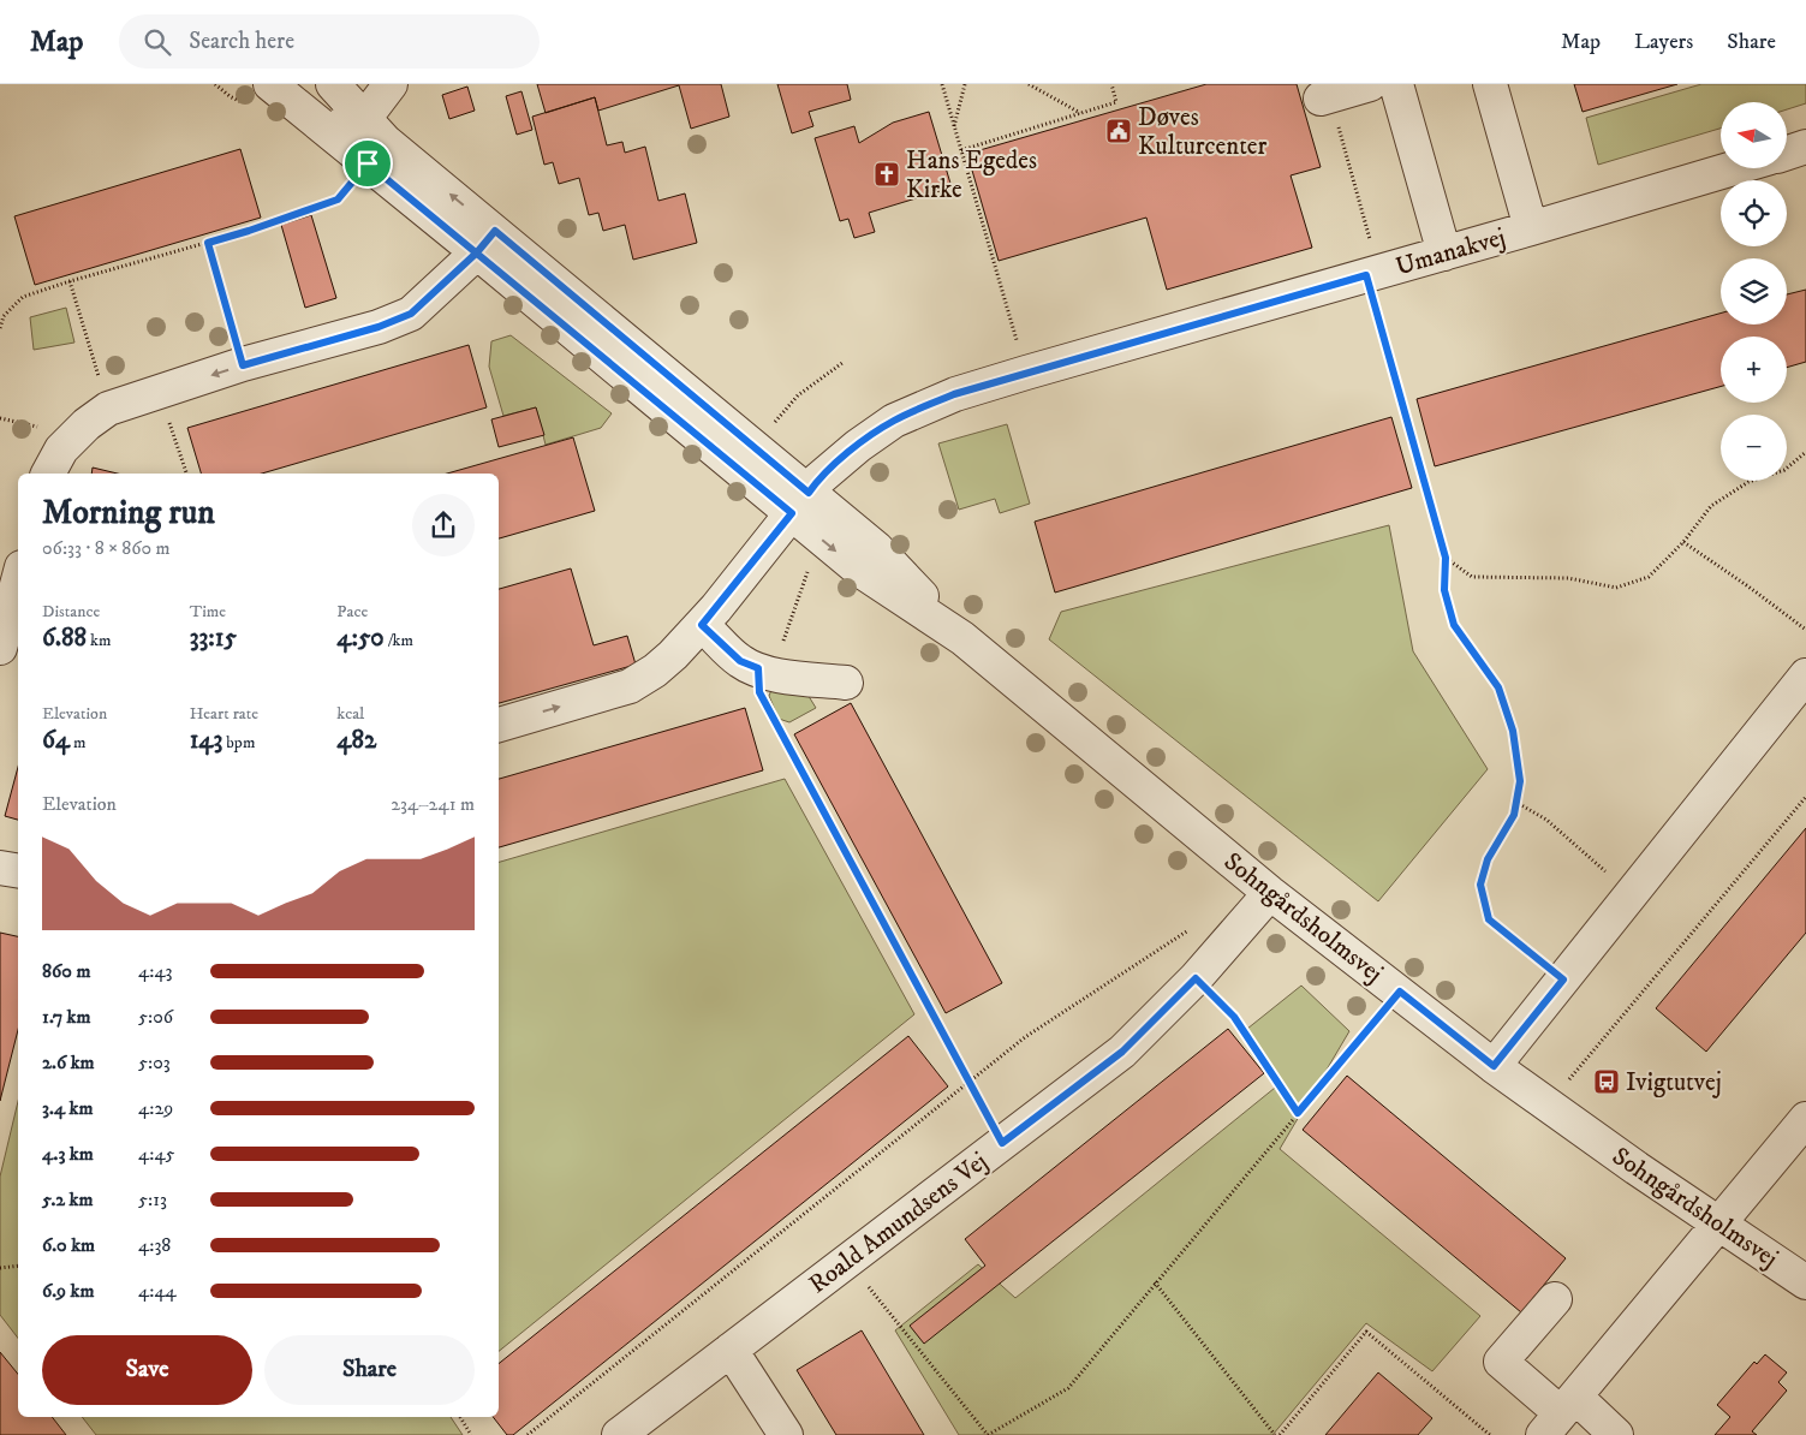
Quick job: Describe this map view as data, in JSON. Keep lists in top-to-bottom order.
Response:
{
  "streets": {
    "street": ["Umanakvej", "Sohngårdsholmsvej", "Roald Amundsens Vej"]
  },
  "crossings": [
    ["Umanakvej", "Sohngårdsholmsvej"],
    ["Sohngårdsholmsvej", "Roald Amundsens Vej"]
  ],
  "places": {
    "public building": ["Døves Kulturcenter"],
    "church": ["Hans Egedes Kirke"],
    "bus stop": ["Ivigtutvej"]
  },
  "north": "left",
  "page": {
    "header": "Map",
    "search": "Search here",
    "nav": ["Map", "Layers", "Share"],
    "map_buttons": ["+", "−"],
    "heading": ["Morning run", "06:33 · 8 × 860 m"],
    "stats": [
      ["Distance", "6.88 km"],
      ["Time", "33:15"],
      ["Pace", "4:50 /km"],
      ["Elevation", "64 m"],
      ["Heart rate", "143 bpm"],
      ["kcal", "482"]
    ],
    "chart": ["Elevation", "234–241 m"],
    "list": [
      {
        "name": "860 m",
        "note": "4:43"
      },
      {
        "name": "1.7 km",
        "note": "5:06"
      },
      {
        "name": "2.6 km",
        "note": "5:03"
      },
      {
        "name": "3.4 km",
        "note": "4:29"
      },
      {
        "name": "4.3 km",
        "note": "4:45"
      },
      {
        "name": "5.2 km",
        "note": "5:13"
      },
      {
        "name": "6.0 km",
        "note": "4:38"
      },
      {
        "name": "6.9 km",
        "note": "4:44"
      }
    ],
    "buttons": ["Save", "Share"]
  }
}
